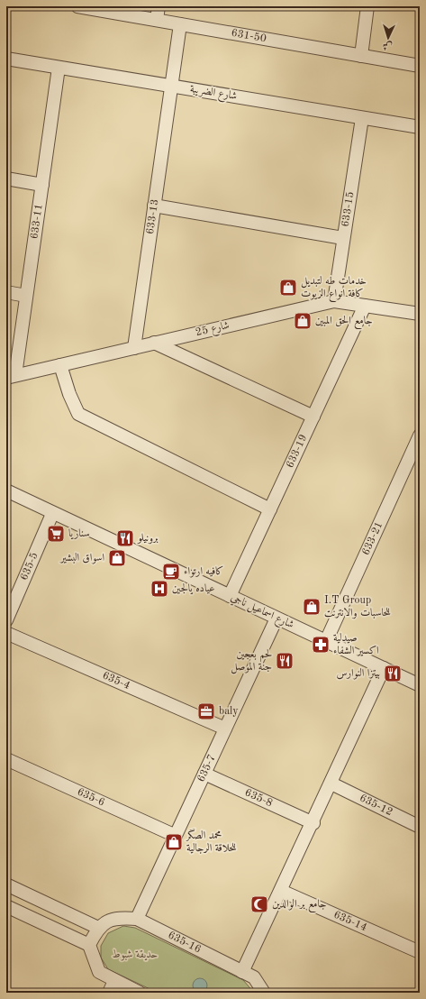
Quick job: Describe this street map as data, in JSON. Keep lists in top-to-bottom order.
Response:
{
  "streets": {
    "street": [
      "631-50",
      "شارع الضريبة",
      "633-15",
      "633-13",
      "633-11",
      "شارع 25",
      "633-19",
      "633-21",
      "635-5",
      "شارع اسماعيل ناجي",
      "635-4",
      "635-7",
      "635-6",
      "635-8",
      "635-12",
      "635-14",
      "635-16"
    ]
  },
  "crossings": [
    ["631-50", "633-13"],
    ["شارع الضريبة", "633-15"],
    ["شارع الضريبة", "633-13"],
    ["شارع الضريبة", "633-11"],
    ["633-15", "شارع 25"],
    ["633-13", "شارع 25"],
    ["633-11", "شارع 25"],
    ["شارع 25", "633-19"],
    ["633-19", "شارع اسماعيل ناجي"],
    ["633-21", "شارع اسماعيل ناجي"],
    ["635-5", "شارع اسماعيل ناجي"],
    ["شارع اسماعيل ناجي", "635-7"],
    ["635-4", "635-7"],
    ["635-7", "635-6"],
    ["635-7", "635-8"],
    ["635-7", "635-16"]
  ],
  "parks": ["حديقة شبوط"],
  "places": {
    "shop": [
      "خدمات طه لتبديل كافة انواع الزيوت",
      "جامع الحق المبين",
      "اسواق البشير",
      "I.T Group للحاسبات والانترنت",
      "محمد الصگر للحلاقة الرجالية"
    ],
    "supermarket": ["سناريا"],
    "restaurant": ["برونيلو", "لحم بعجين جنة الموصل", "بيتزا النوارس"],
    "cafe": ["كافيه ارتواء"],
    "hospital": ["عياده يالجين"],
    "pharmacy": ["صيدلية اكسير الشفاء"],
    "office": ["baly"],
    "mosque": ["جامع بر الوالدين"]
  },
  "north": "bottom"
}
